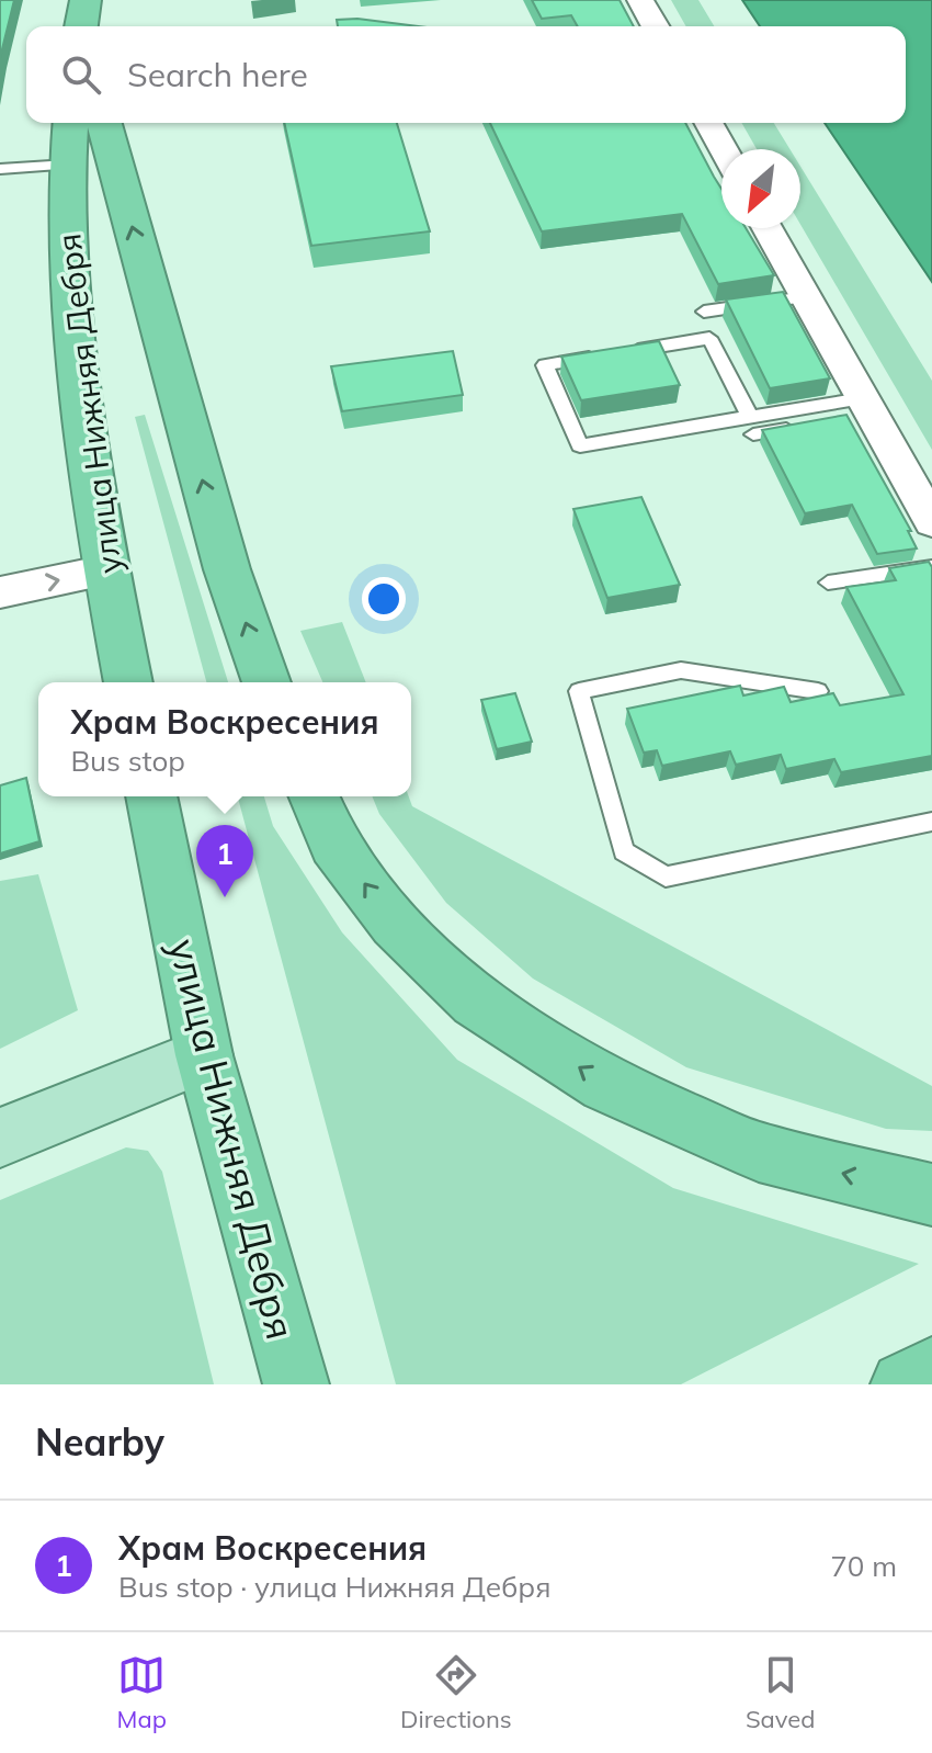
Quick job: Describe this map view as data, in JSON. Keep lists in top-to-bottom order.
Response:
{
  "streets": {
    "highway": ["улица Нижняя Дебря"]
  },
  "north": "bottom left",
  "page": {
    "search": "Search here",
    "popup": ["Храм Воскресения", "Bus stop"],
    "pins": "1",
    "heading": "Nearby",
    "list": [
      {
        "mark": "1",
        "name": "Храм Воскресения",
        "note": "Bus stop · улица Нижняя Дебря",
        "value": "70 m"
      }
    ],
    "nav": ["Map", "Directions", "Saved"]
  }
}
